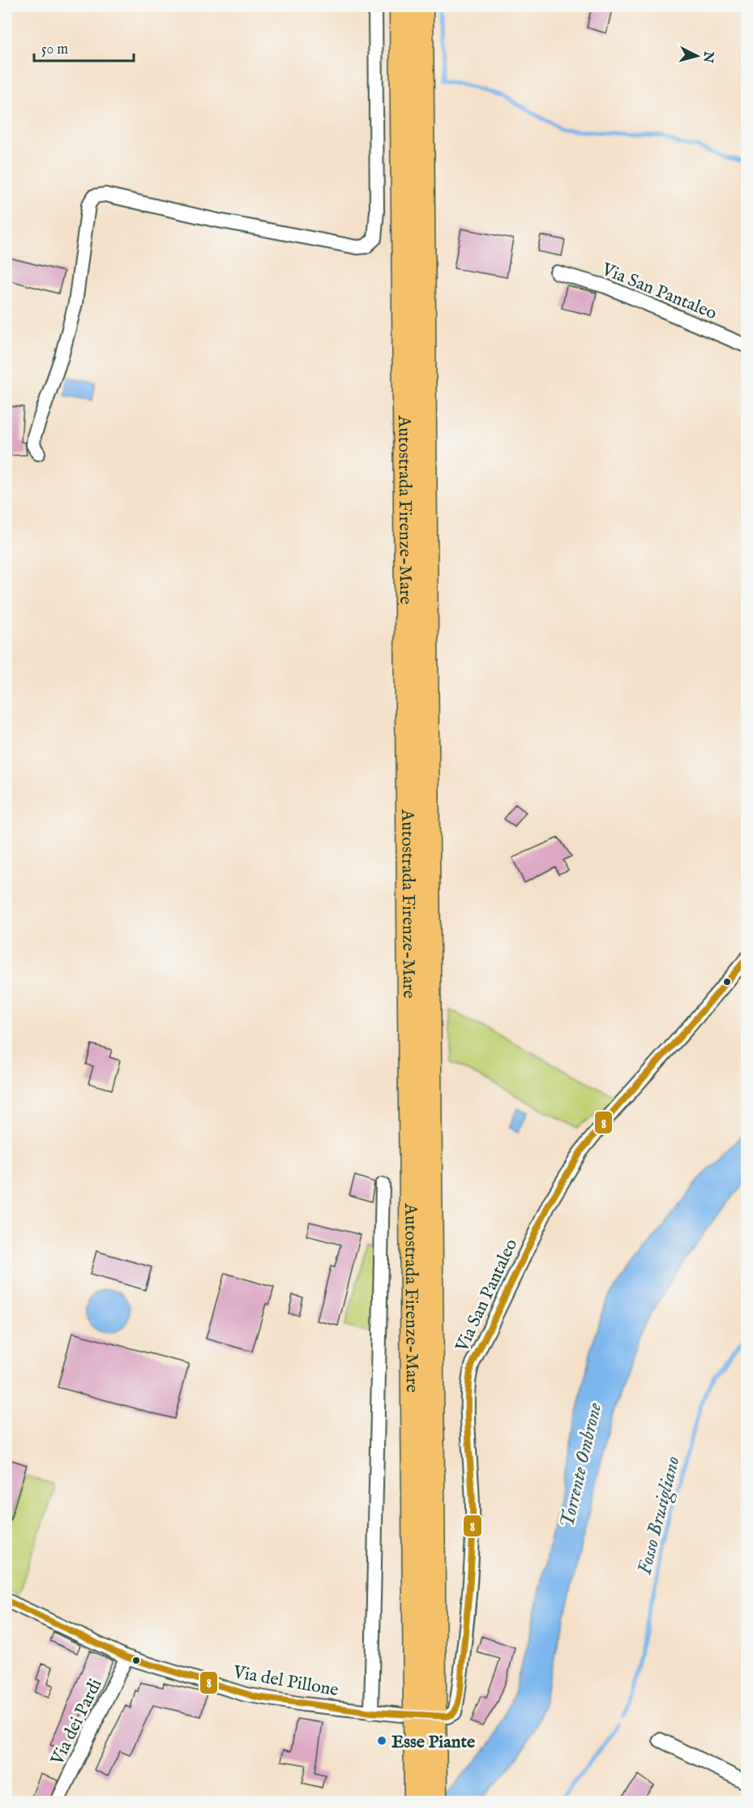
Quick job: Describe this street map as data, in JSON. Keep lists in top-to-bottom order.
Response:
{
  "streets": {
    "highway": ["Autostrada Firenze-Mare"],
    "street": ["Via San Pantaleo", "Via del Pillone", "Via dei Pardi"]
  },
  "crossings": [
    ["Via del Pillone", "Via dei Pardi"]
  ],
  "water": ["Torrente Ombrone", "Fosso Brusigliano"],
  "places": ["Esse Piante"],
  "lines": ["transit line 8"],
  "scale_bar": "50 m",
  "north": "right"
}
